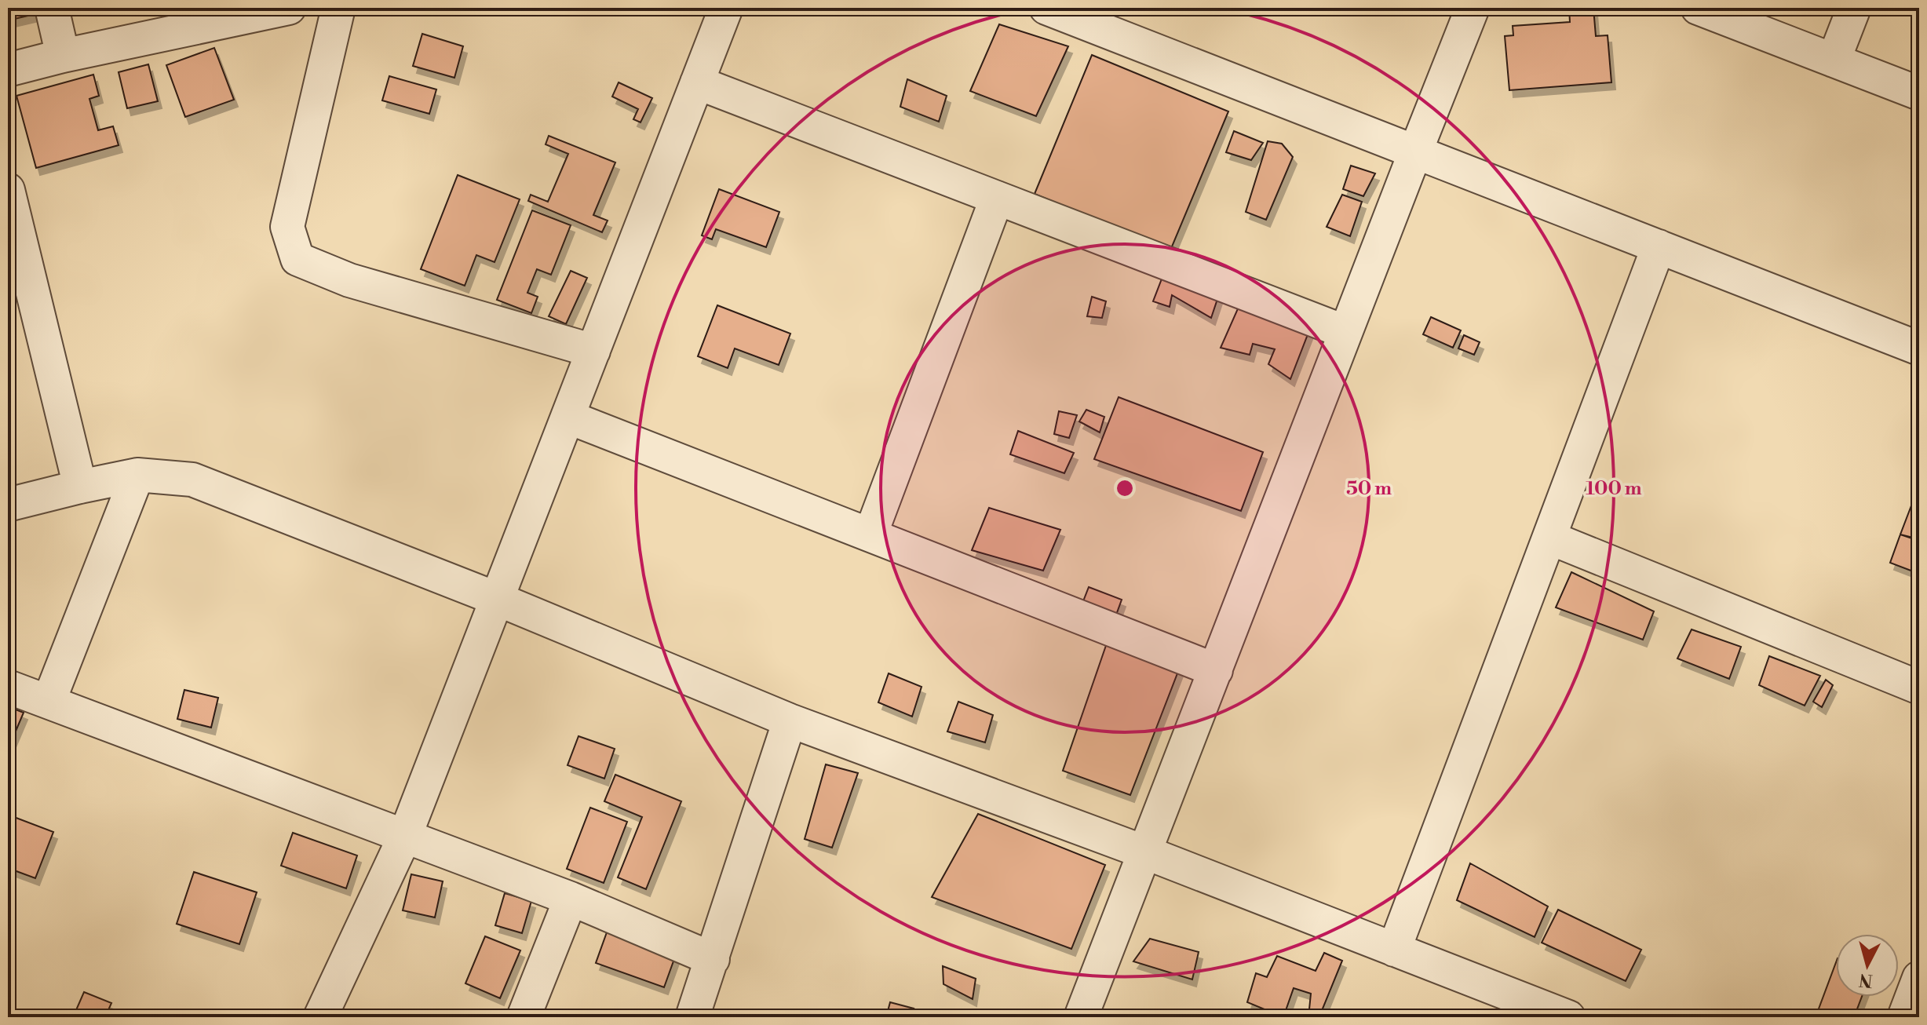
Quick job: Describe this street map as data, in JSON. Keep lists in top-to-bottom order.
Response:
{
  "north": "bottom",
  "rings": ["50 m", "100 m"]
}
